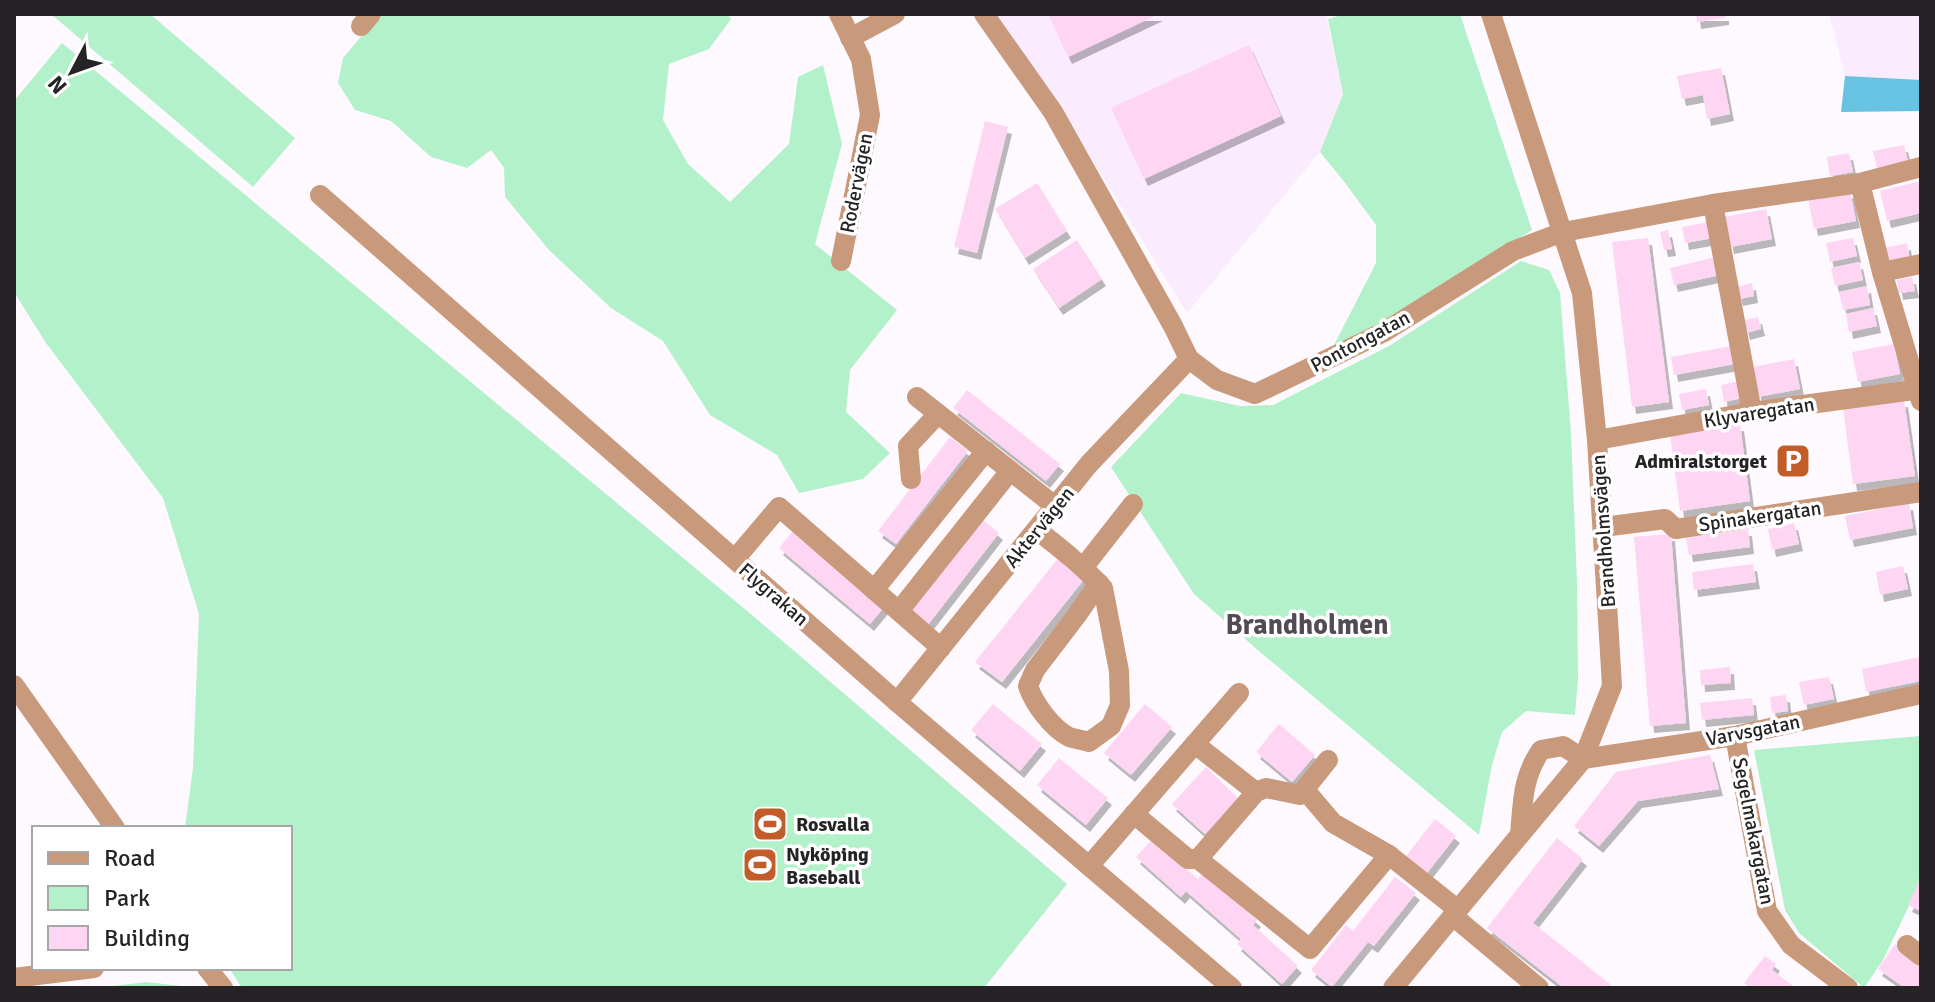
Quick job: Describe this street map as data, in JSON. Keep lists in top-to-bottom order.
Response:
{
  "streets": {
    "street": [
      "Rodervägen",
      "Pontongatan",
      "Klyvaregatan",
      "Spinakergatan",
      "Aktervägen",
      "Brandholmsvägen",
      "Flygrakan",
      "Varvsgatan",
      "Segelmakargatan"
    ]
  },
  "crossings": [
    ["Pontongatan", "Aktervägen"],
    ["Pontongatan", "Brandholmsvägen"],
    ["Klyvaregatan", "Brandholmsvägen"],
    ["Spinakergatan", "Brandholmsvägen"],
    ["Aktervägen", "Flygrakan"],
    ["Brandholmsvägen", "Varvsgatan"],
    ["Varvsgatan", "Segelmakargatan"]
  ],
  "districts": ["Brandholmen"],
  "places": {
    "parking": ["Admiralstorget"],
    "sports": ["Rosvalla", "Nyköping Baseball"]
  },
  "legend": ["Road", "Park", "Building"],
  "north": "bottom left"
}
